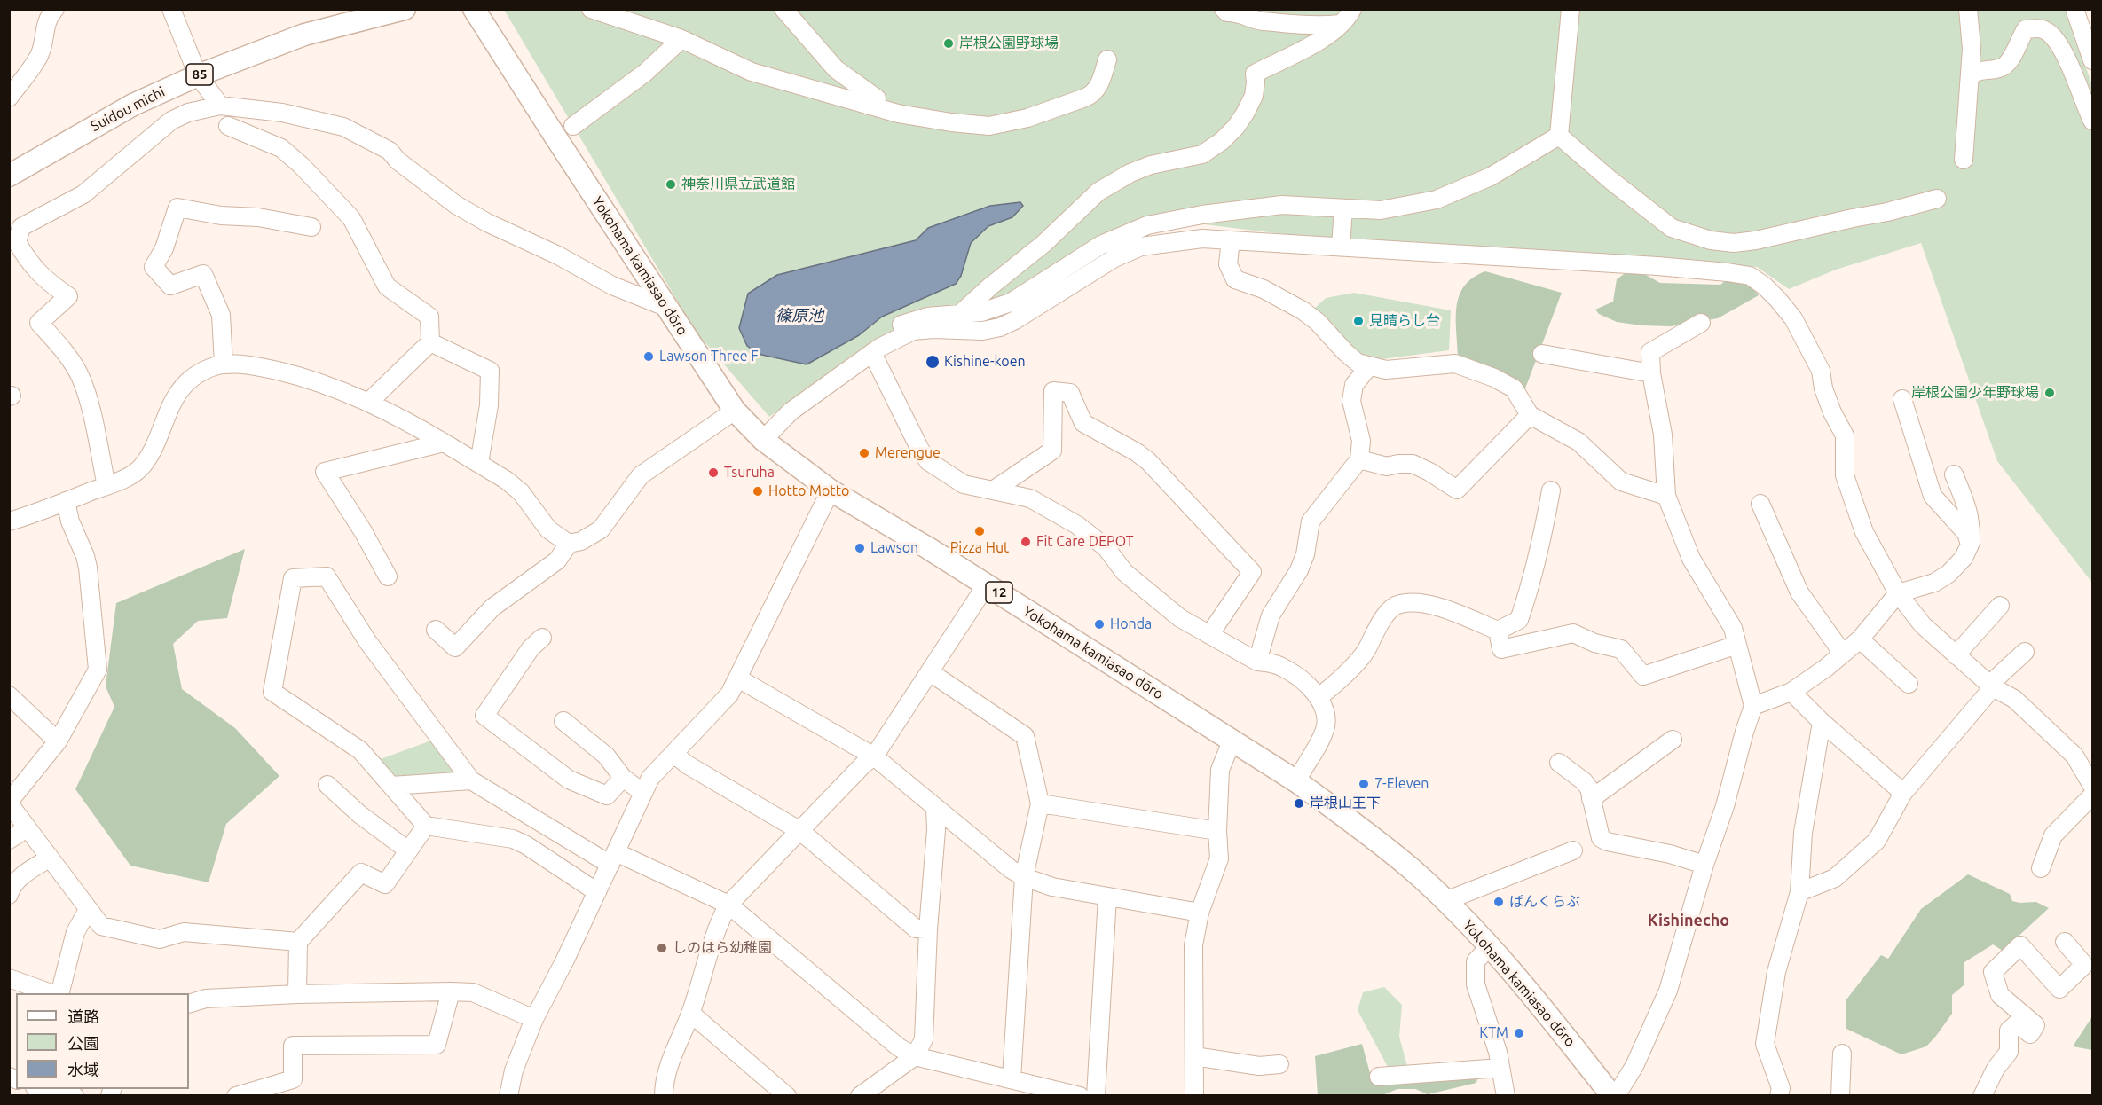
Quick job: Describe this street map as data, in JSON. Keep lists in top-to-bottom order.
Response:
{
  "streets": {
    "main road": [
      "85",
      "Suidou michi",
      "Yokohama kamiasao dōro",
      "12"
    ]
  },
  "districts": ["Kishinecho"],
  "water": ["篠原池"],
  "places": [
    "岸根公園野球場",
    "神奈川県立武道館",
    "見晴らし台",
    "Lawson Three F",
    "Kishine-koen",
    "岸根公園少年野球場",
    "Merengue",
    "Tsuruha",
    "Hotto Motto",
    "Pizza Hut",
    "Fit Care DEPOT",
    "Lawson",
    "Honda",
    "7-Eleven",
    "岸根山王下",
    "ぱんくらぶ",
    "しのはら幼稚園",
    "KTM"
  ],
  "legend": ["道路", "公園", "水域"]
}
